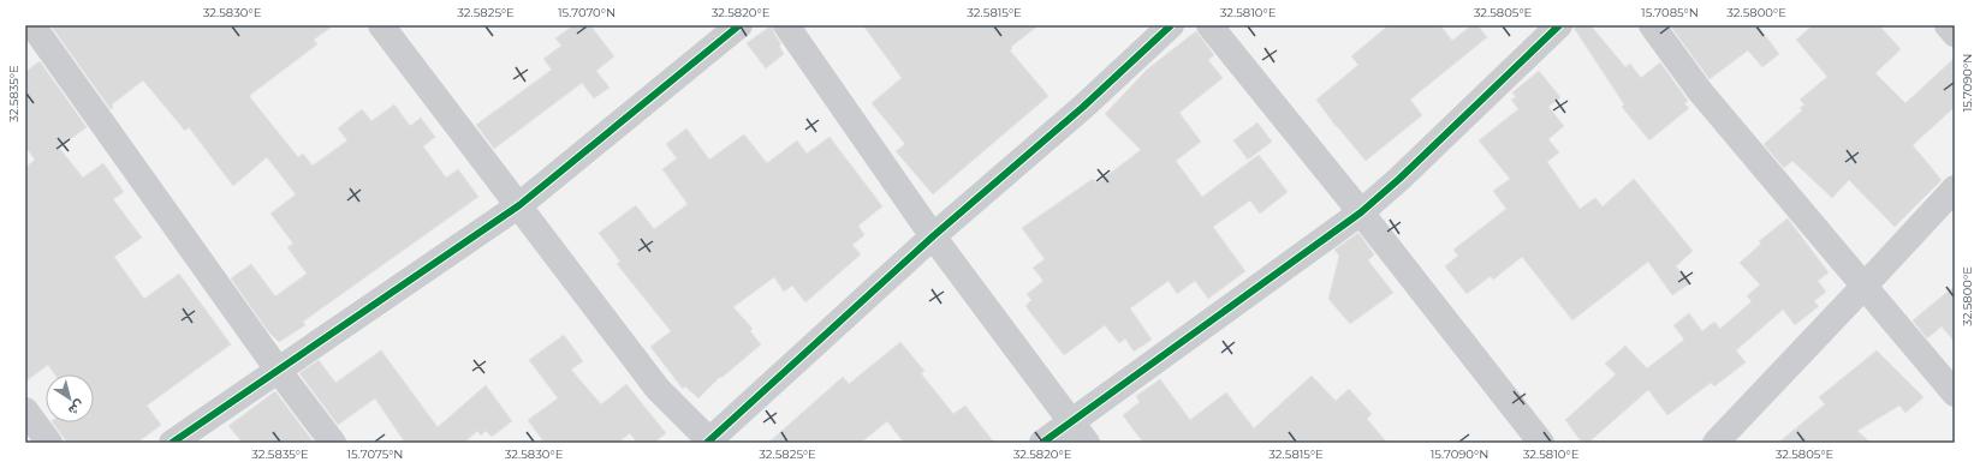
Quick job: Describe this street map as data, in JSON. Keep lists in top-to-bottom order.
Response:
{
  "north": "bottom right",
  "coordinates": [
    "32.5830°E",
    "32.5825°E",
    "15.7070°N",
    "32.5820°E",
    "32.5815°E",
    "32.5810°E",
    "32.5805°E",
    "15.7085°N",
    "32.5800°E",
    "15.7090°N",
    "32.5835°E",
    "15.7075°N"
  ]
}
